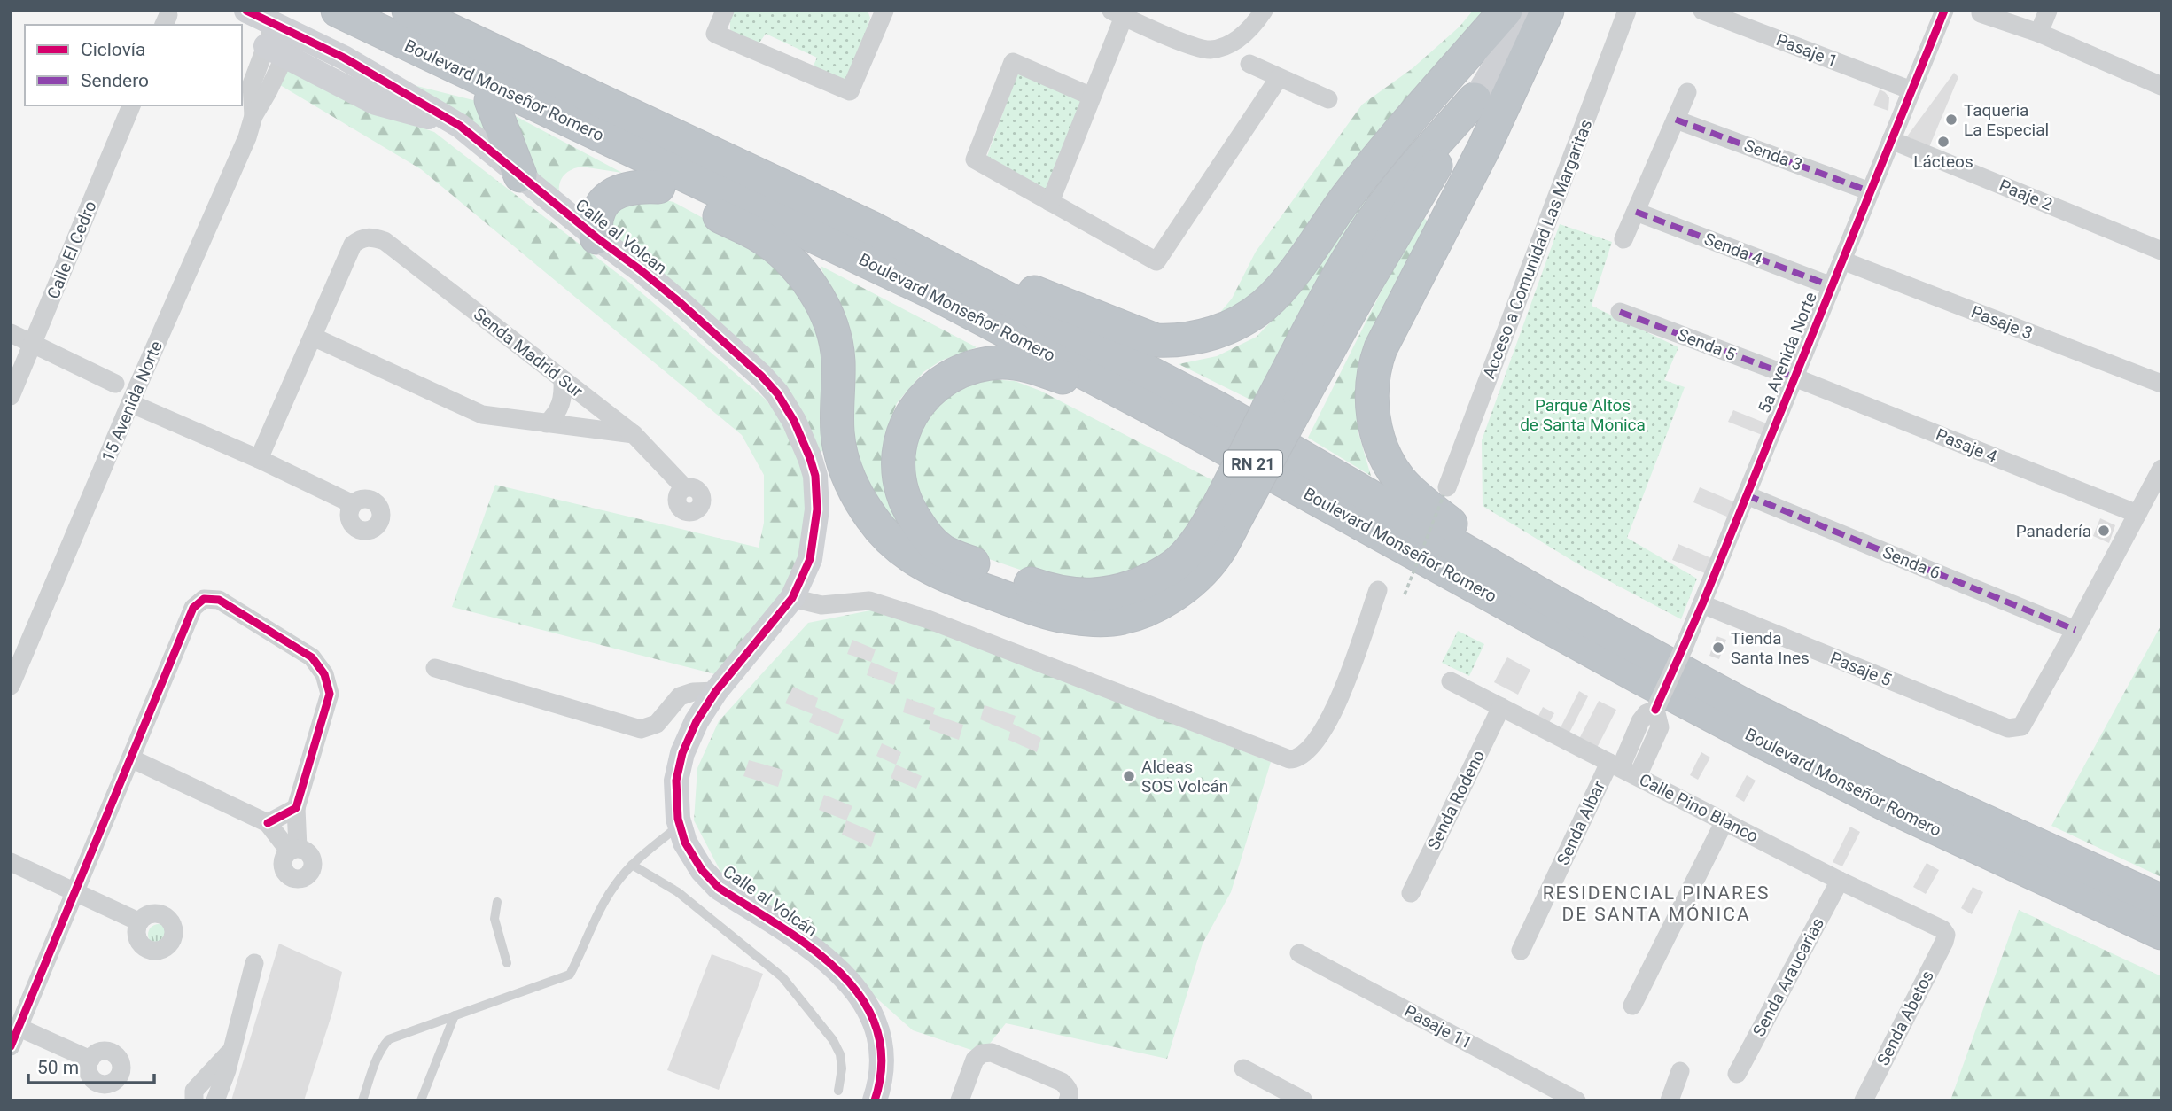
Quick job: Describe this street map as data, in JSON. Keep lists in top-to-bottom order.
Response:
{
  "streets": {
    "highway": ["Boulevard Monseñor Romero", "RN 21"],
    "street": [
      "Pasaje 1",
      "Senda 3",
      "Paaje 2",
      "Calle al Volcan",
      "Acceso a Comunidad Las Margaritas",
      "Senda 4",
      "Calle El Cedro",
      "Pasaje 3",
      "Senda 5",
      "Senda Madrid Sur",
      "5a Avenida Norte",
      "15 Avenida Norte",
      "Pasaje 4",
      "Senda 6",
      "Pasaje 5",
      "Senda Rodeno",
      "Calle Pino Blanco",
      "Senda Albar",
      "Calle al Volcán",
      "Senda Araucarias",
      "Senda Abetos",
      "Pasaje 11"
    ]
  },
  "crossings": [
    ["Pasaje 1", "5a Avenida Norte"],
    ["Senda 3", "5a Avenida Norte"],
    ["Paaje 2", "5a Avenida Norte"],
    ["Calle al Volcan", "Calle al Volcán"],
    ["Senda 4", "5a Avenida Norte"],
    ["Pasaje 3", "5a Avenida Norte"],
    ["Senda 5", "5a Avenida Norte"],
    ["Senda 5", "Pasaje 4"],
    ["5a Avenida Norte", "Pasaje 4"],
    ["5a Avenida Norte", "Senda 6"],
    ["5a Avenida Norte", "Pasaje 5"],
    ["5a Avenida Norte", "Calle Pino Blanco"],
    ["5a Avenida Norte", "Senda Albar"],
    ["Senda 6", "Pasaje 5"],
    ["Senda Rodeno", "Calle Pino Blanco"],
    ["Calle Pino Blanco", "Senda Albar"],
    ["Calle Pino Blanco", "Senda Araucarias"],
    ["Calle Pino Blanco", "Senda Abetos"]
  ],
  "districts": ["RESIDENCIAL PINARES DE SANTA MÓNICA"],
  "parks": ["Parque Altos de Santa Monica"],
  "places": [
    "Taqueria La Especial",
    "Lácteos",
    "Panadería",
    "Tienda Santa Ines",
    "Aldeas SOS Volcán"
  ],
  "legend": ["Ciclovía", "Sendero"],
  "scale_bar": "50 m"
}
